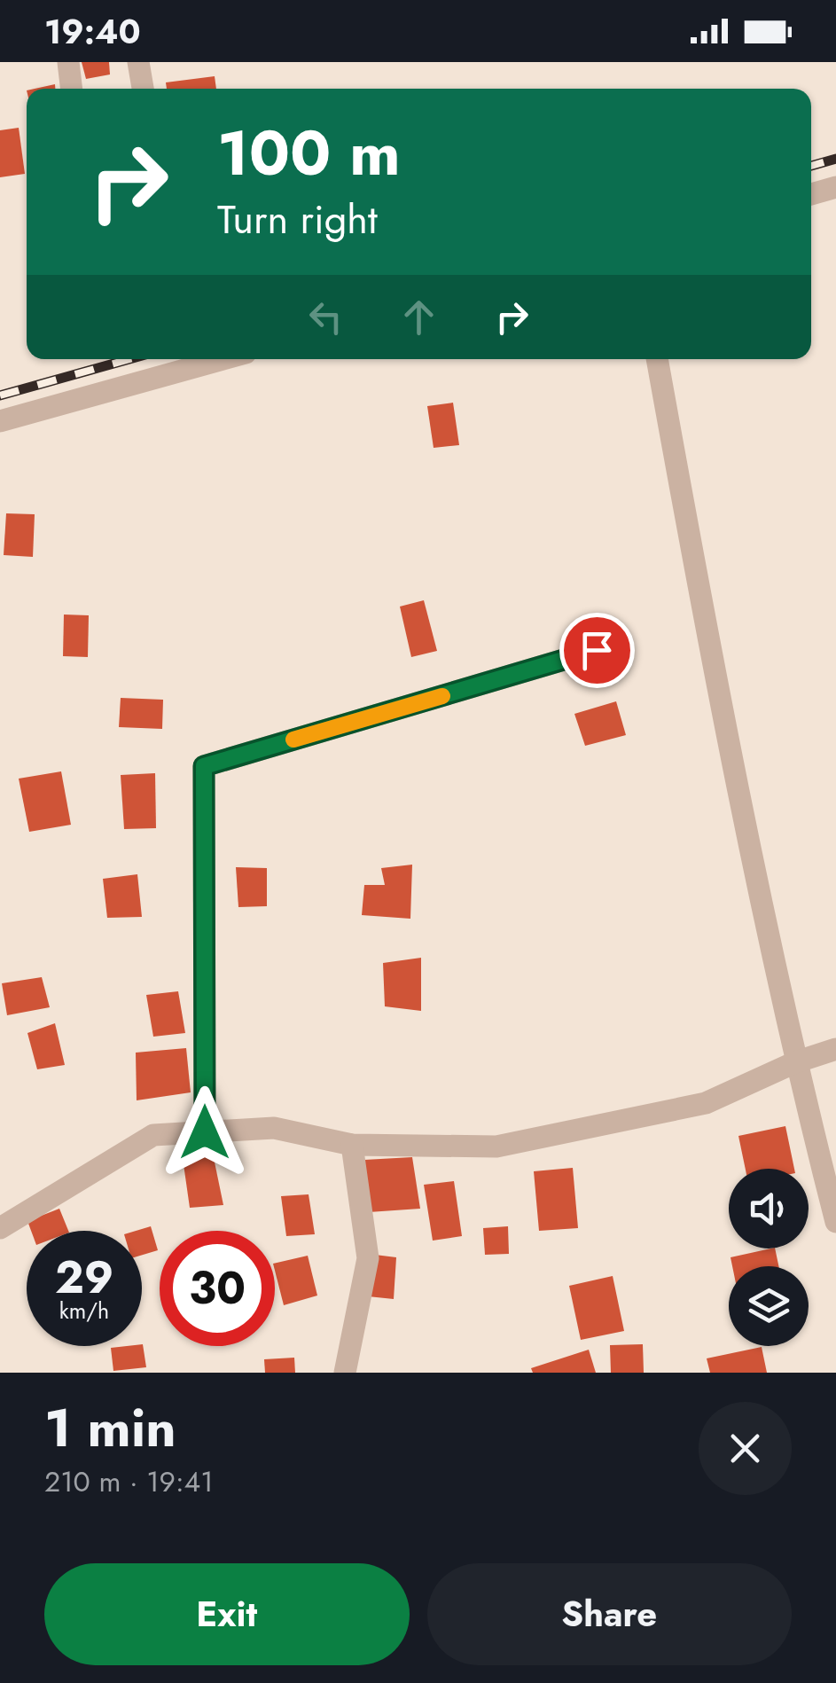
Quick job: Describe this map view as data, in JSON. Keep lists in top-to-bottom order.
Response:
{
  "page": {
    "status": "19:40",
    "turn": ["100 m", "Turn right"],
    "speed": "29 km/h",
    "limit": "30",
    "heading": ["1 min", "210 m · 19:41"],
    "buttons": ["Exit", "Share"]
  }
}
